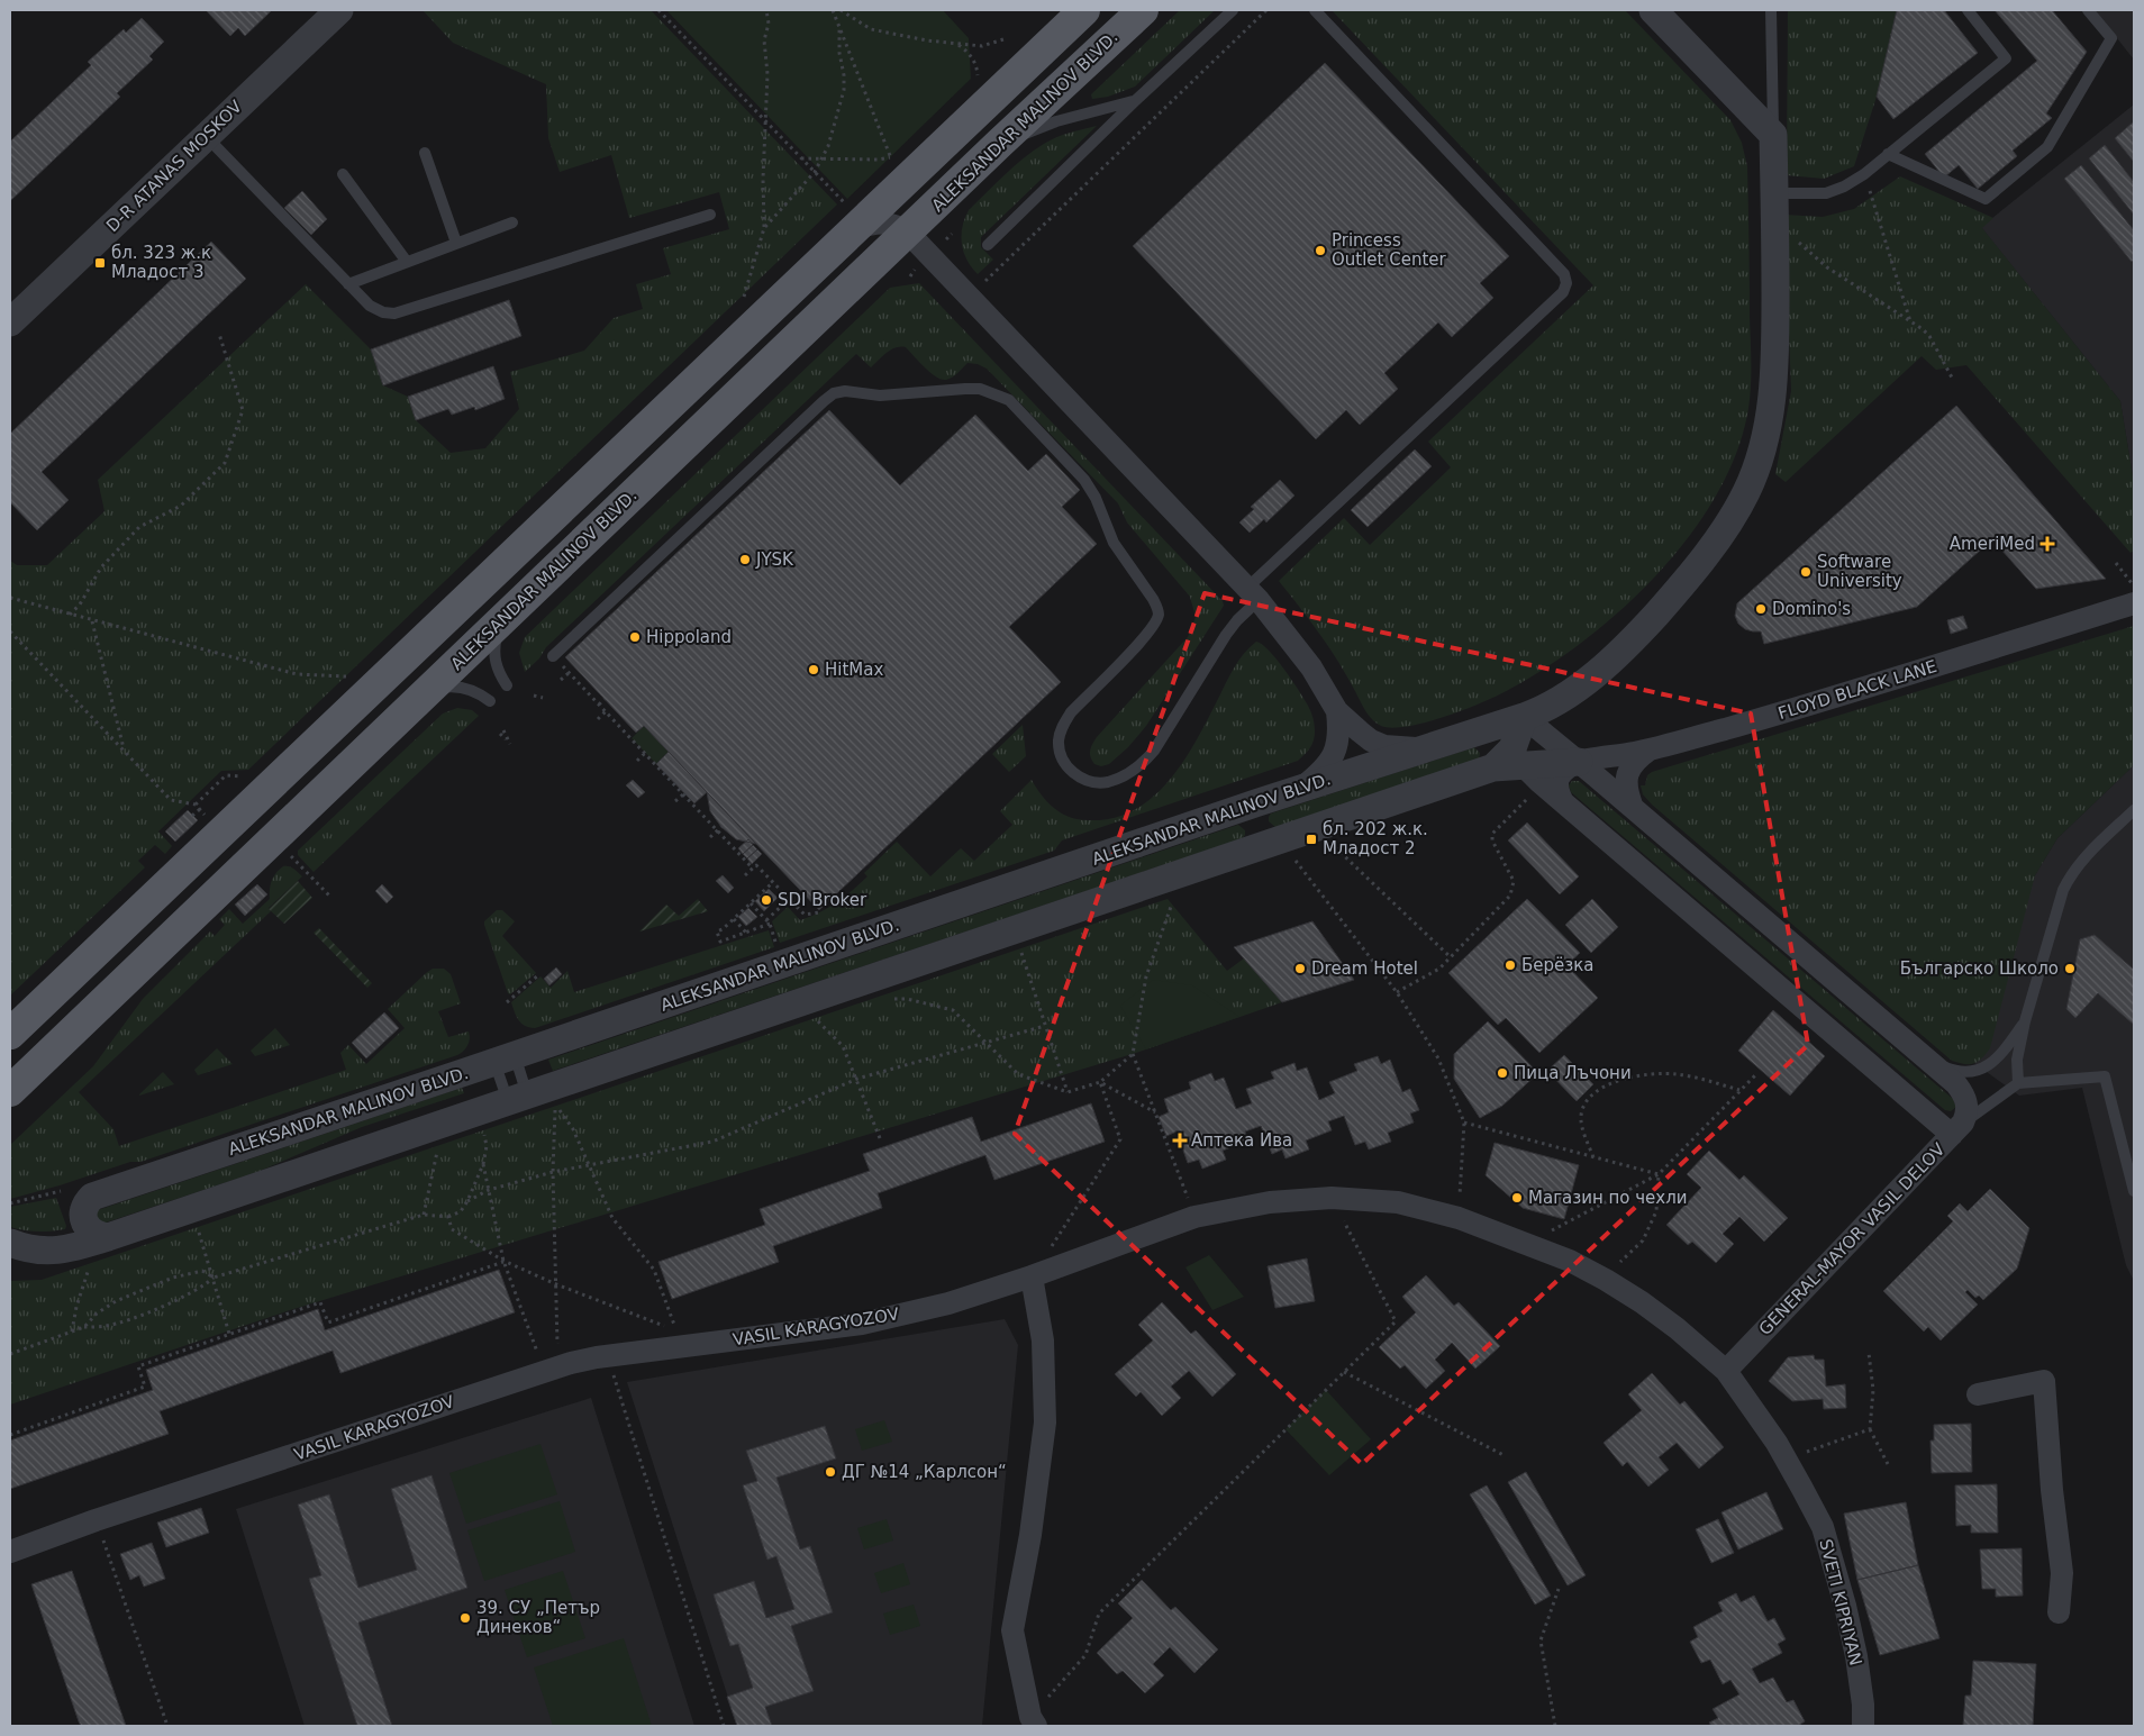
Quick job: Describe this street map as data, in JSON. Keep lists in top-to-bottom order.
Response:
{
  "streets": {
    "main road": ["ALEKSANDAR MALINOV BLVD."],
    "street": [
      "D-R ATANAS MOSKOV",
      "FLOYD BLACK LANE",
      "GENERAL-MAYOR VASIL DELOV",
      "VASIL KARAGYOZOV",
      "SVETI KIPRIYAN"
    ]
  },
  "crossings": [
    ["ALEKSANDAR MALINOV BLVD.", "FLOYD BLACK LANE"],
    ["GENERAL-MAYOR VASIL DELOV", "VASIL KARAGYOZOV"],
    ["GENERAL-MAYOR VASIL DELOV", "SVETI KIPRIYAN"],
    ["VASIL KARAGYOZOV", "SVETI KIPRIYAN"]
  ],
  "places": {
    "other": [
      "Princess Outlet Center",
      "JYSK",
      "Software University",
      "Domino's",
      "Hippoland",
      "HitMax",
      "SDI Broker",
      "Берёзка",
      "Dream Hotel",
      "Българско Школо",
      "Пица Лъчони",
      "Магазин по чехли",
      "ДГ №14 „Карлсон“",
      "39. СУ „Петър Динеков“"
    ],
    "transit": ["бл. 323 ж.к Младост 3", "бл. 202 ж.к. Младост 2"],
    "health": ["AmeriMed", "Аптека Ива"]
  }
}
